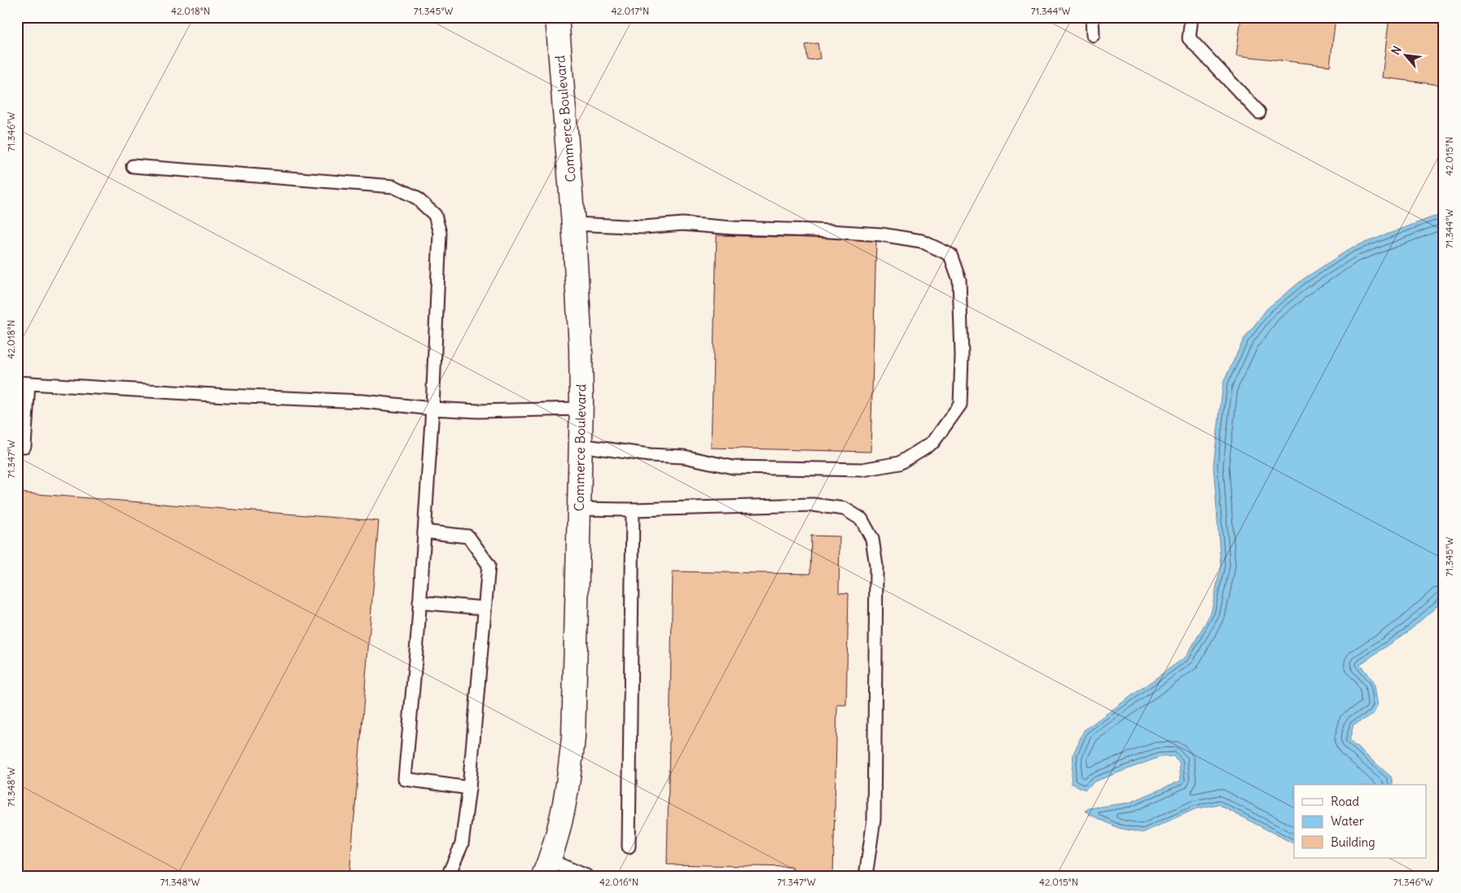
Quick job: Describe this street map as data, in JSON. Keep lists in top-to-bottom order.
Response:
{
  "streets": {
    "street": ["Commerce Boulevard"]
  },
  "legend": ["Road", "Water", "Building"],
  "north": "top left",
  "coordinates": [
    "42.018°N",
    "71.345°W",
    "42.017°N",
    "71.344°W",
    "71.346°W",
    "42.015°N",
    "71.347°W",
    "71.348°W",
    "42.016°N"
  ]
}
